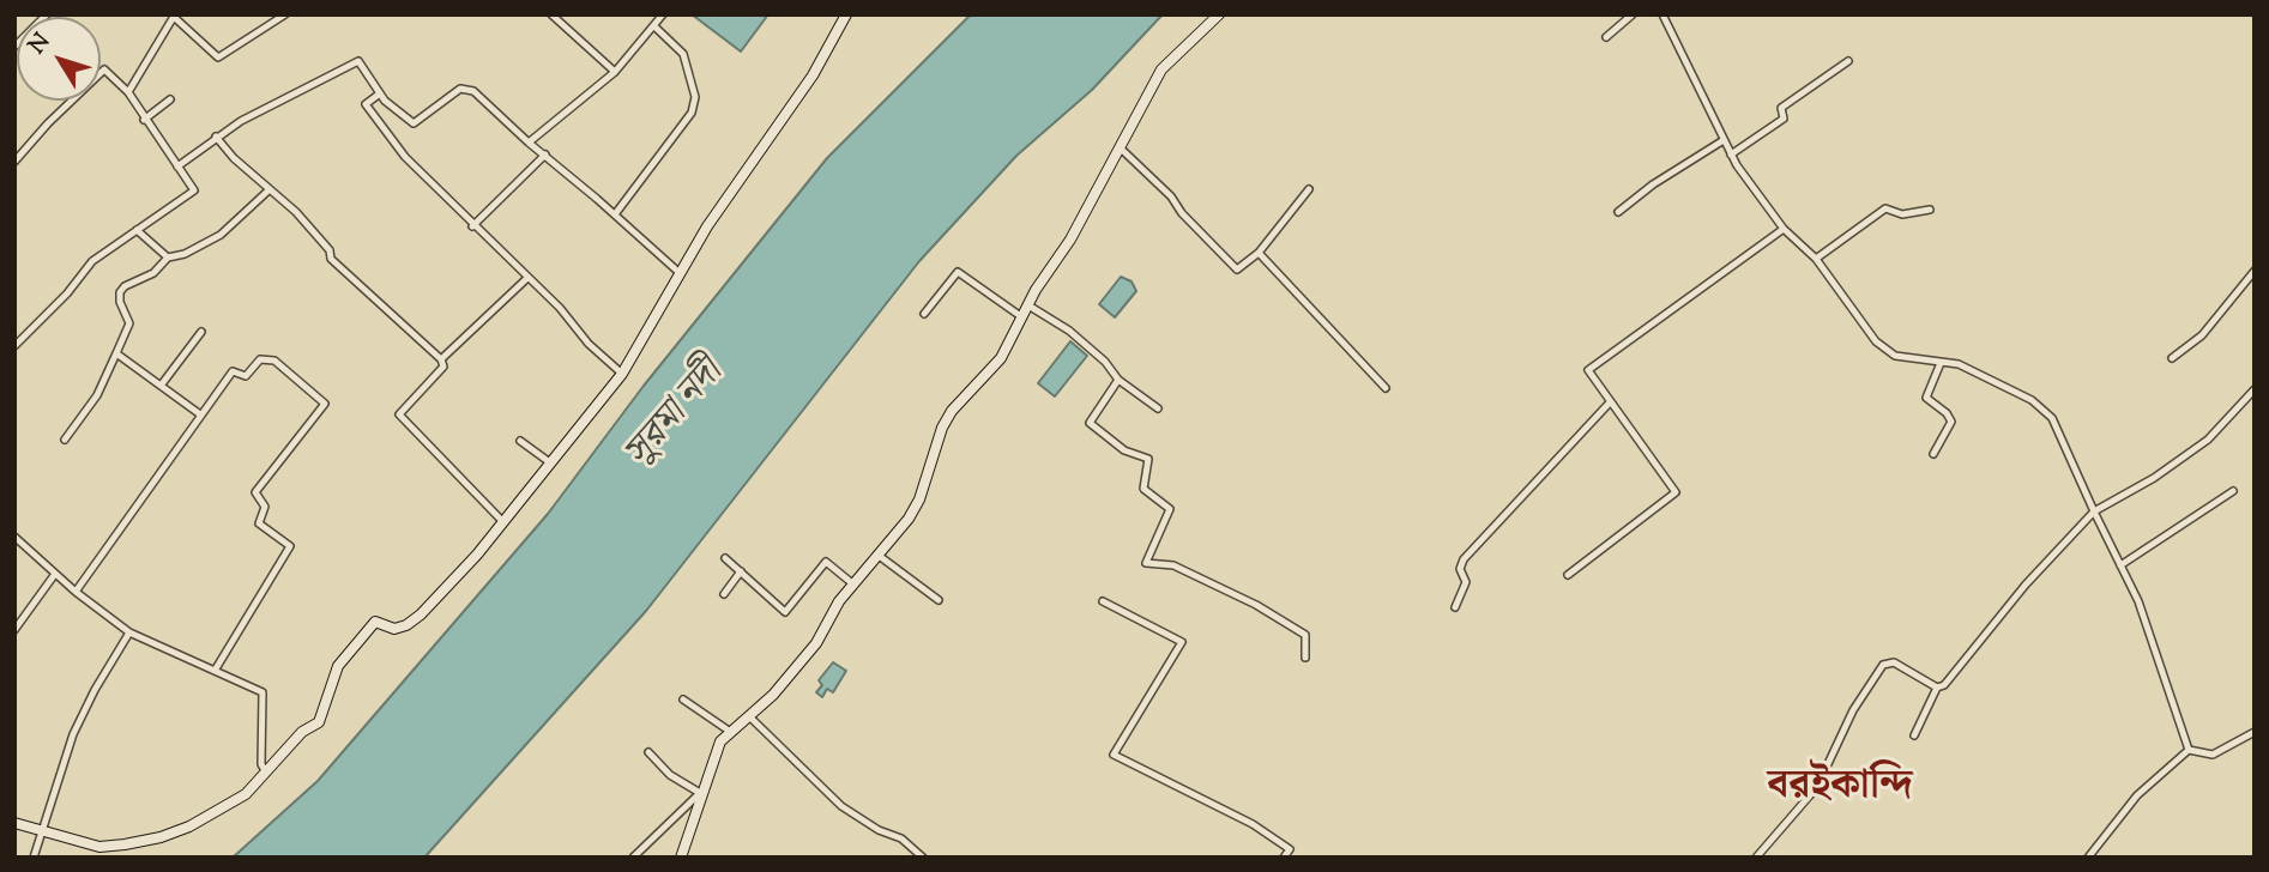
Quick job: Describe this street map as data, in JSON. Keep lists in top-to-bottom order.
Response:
{
  "districts": ["বরইকান্দি"],
  "water": ["সুরমা নদী"],
  "north": "top left"
}
